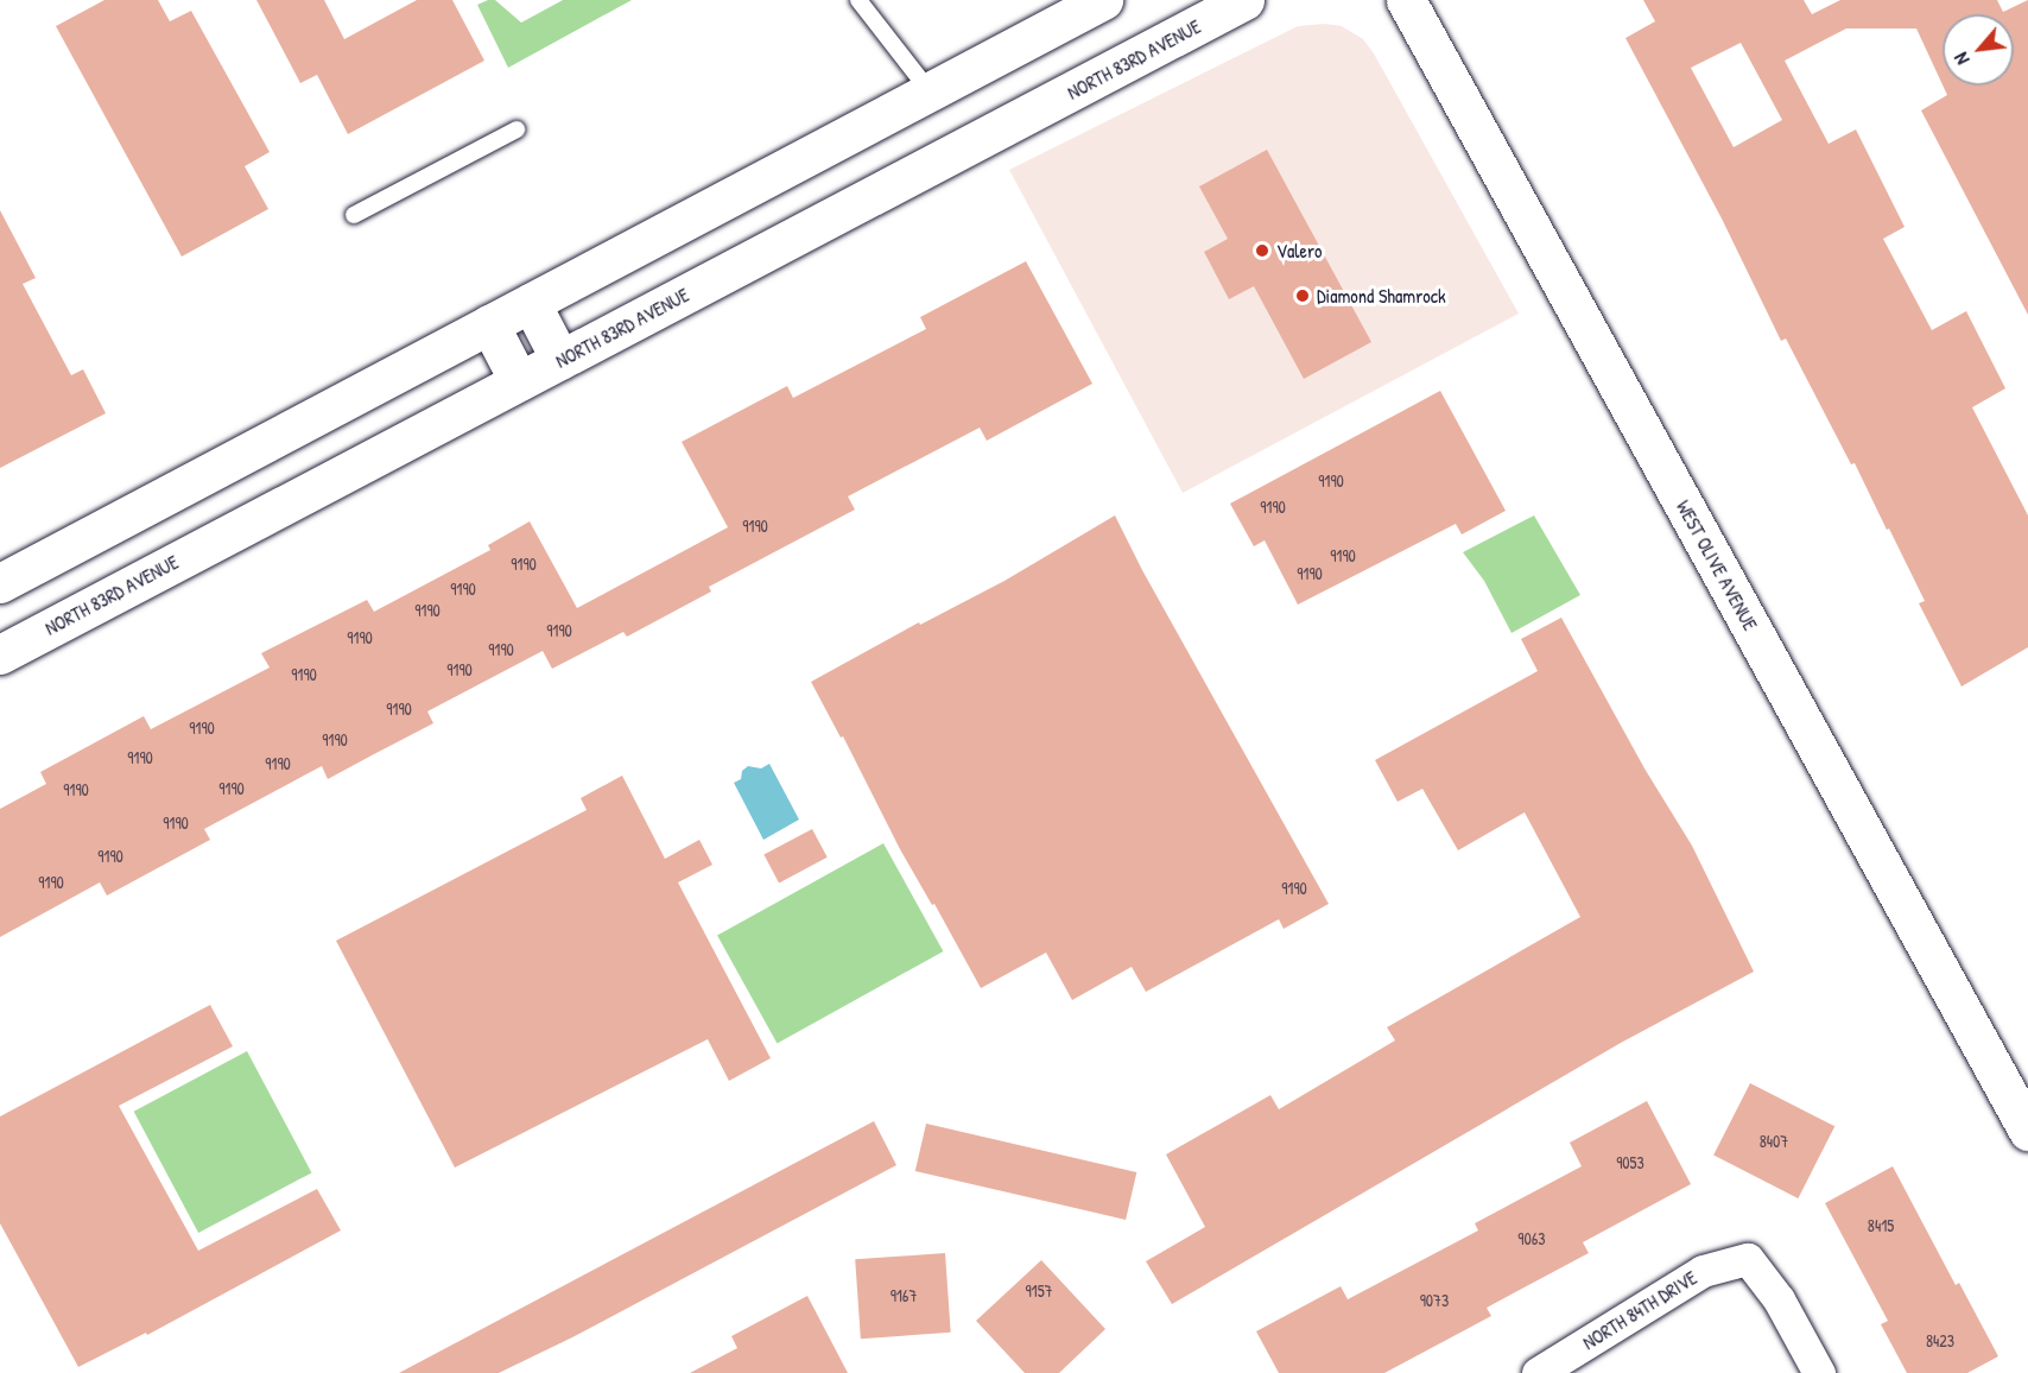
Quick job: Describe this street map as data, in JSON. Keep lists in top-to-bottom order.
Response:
{
  "streets": {
    "main road": ["NORTH 83RD AVENUE", "WEST OLIVE AVENUE"],
    "street": ["NORTH 84TH DRIVE"]
  },
  "places": ["Valero", "Diamond Shamrock"],
  "house_numbers": [
    "9190",
    "9190",
    "9190",
    "9190",
    "9190",
    "9190",
    "9190",
    "9190",
    "9190",
    "9190",
    "9190",
    "9190",
    "9190",
    "9190",
    "9190",
    "9190",
    "9190",
    "9190",
    "9190",
    "9190",
    "9190",
    "9190",
    "9190",
    "9190",
    "8407",
    "9053",
    "8415",
    "9063",
    "9157",
    "9167",
    "9073",
    "8423"
  ],
  "north": "bottom left"
}
